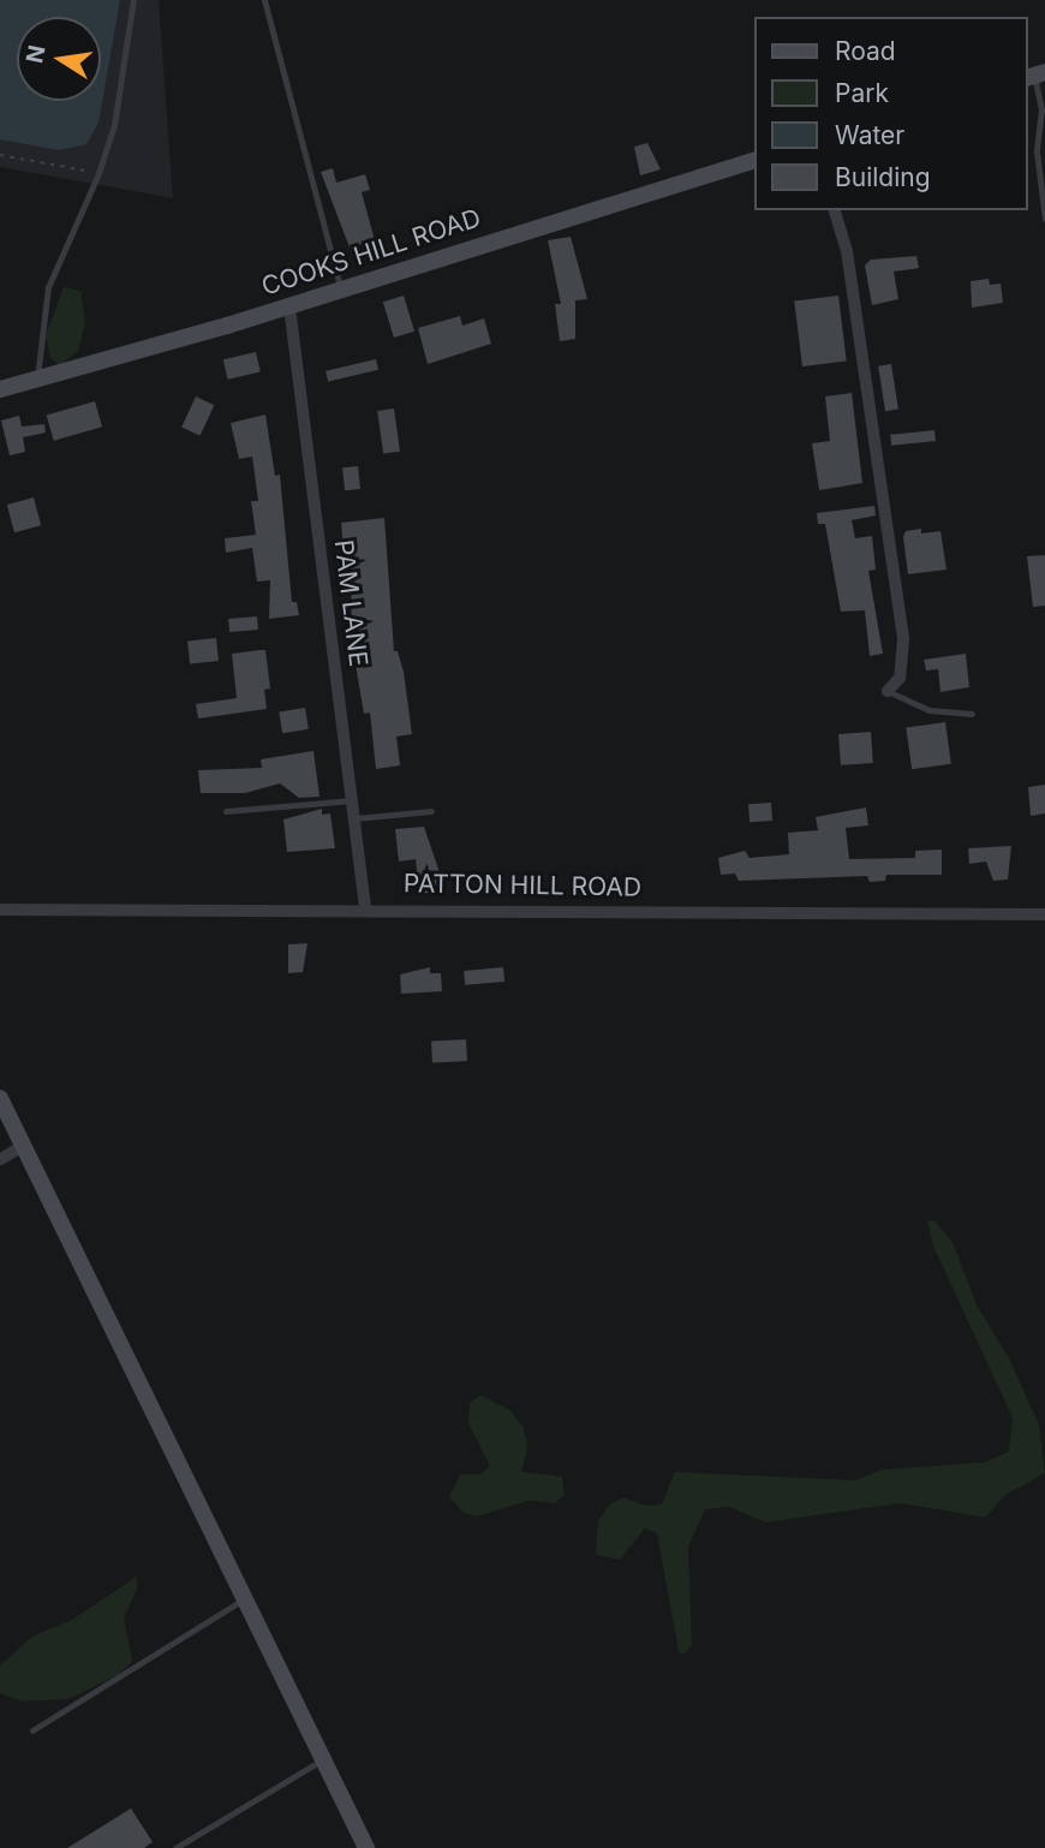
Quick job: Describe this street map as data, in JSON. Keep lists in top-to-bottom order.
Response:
{
  "streets": {
    "main road": ["COOKS HILL ROAD"],
    "street": ["PAM LANE", "PATTON HILL ROAD"]
  },
  "crossings": [
    ["COOKS HILL ROAD", "PAM LANE"],
    ["PAM LANE", "PATTON HILL ROAD"]
  ],
  "legend": [
    "Road",
    "Park",
    "Water",
    "Building"
  ],
  "north": "left"
}
